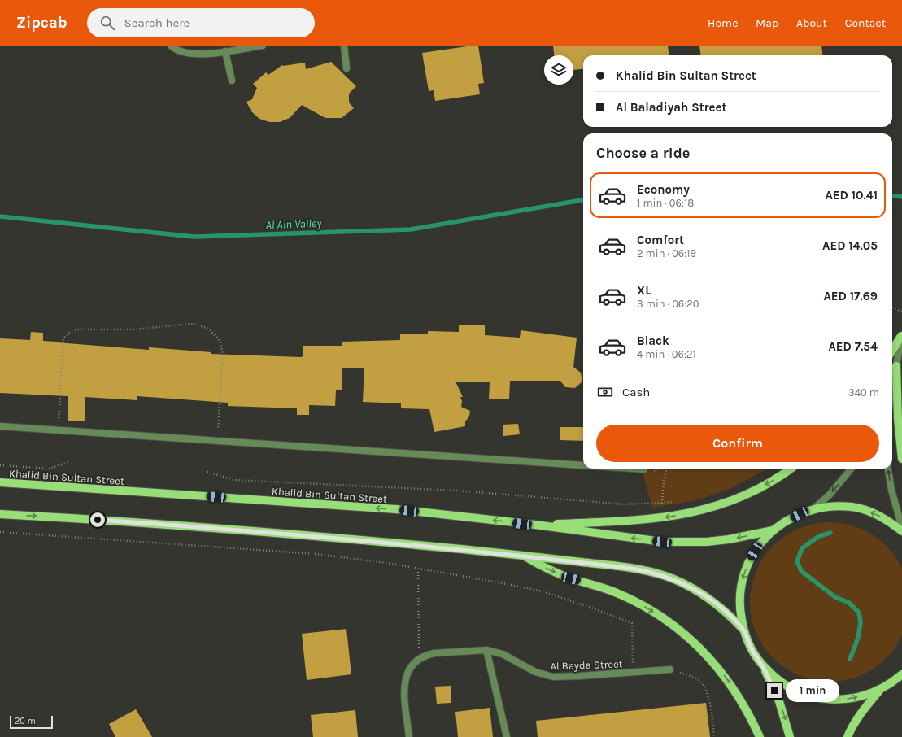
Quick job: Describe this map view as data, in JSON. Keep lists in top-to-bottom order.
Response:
{
  "streets": {
    "main road": ["Khalid Bin Sultan Street"],
    "street": ["Al Bayda Street"]
  },
  "water": ["Al Ain Valley"],
  "scale_bar": "20 m",
  "page": {
    "header": "Zipcab",
    "search": "Search here",
    "nav": [
      "Home",
      "Map",
      "About",
      "Contact"
    ],
    "banner": ["Khalid Bin Sultan Street", "Al Baladiyah Street"],
    "heading": "Choose a ride",
    "list": [
      {
        "name": "Economy",
        "note": "1 min · 06:18",
        "value": "AED 10.41"
      },
      {
        "name": "Comfort",
        "note": "2 min · 06:19",
        "value": "AED 14.05"
      },
      {
        "name": "XL",
        "note": "3 min · 06:20",
        "value": "AED 17.69"
      },
      {
        "name": "Black",
        "note": "4 min · 06:21",
        "value": "AED 7.54"
      }
    ],
    "pay": ["Cash", "340 m"],
    "buttons": "Confirm",
    "bubble": "1 min",
    "scale": "20 m"
  }
}
